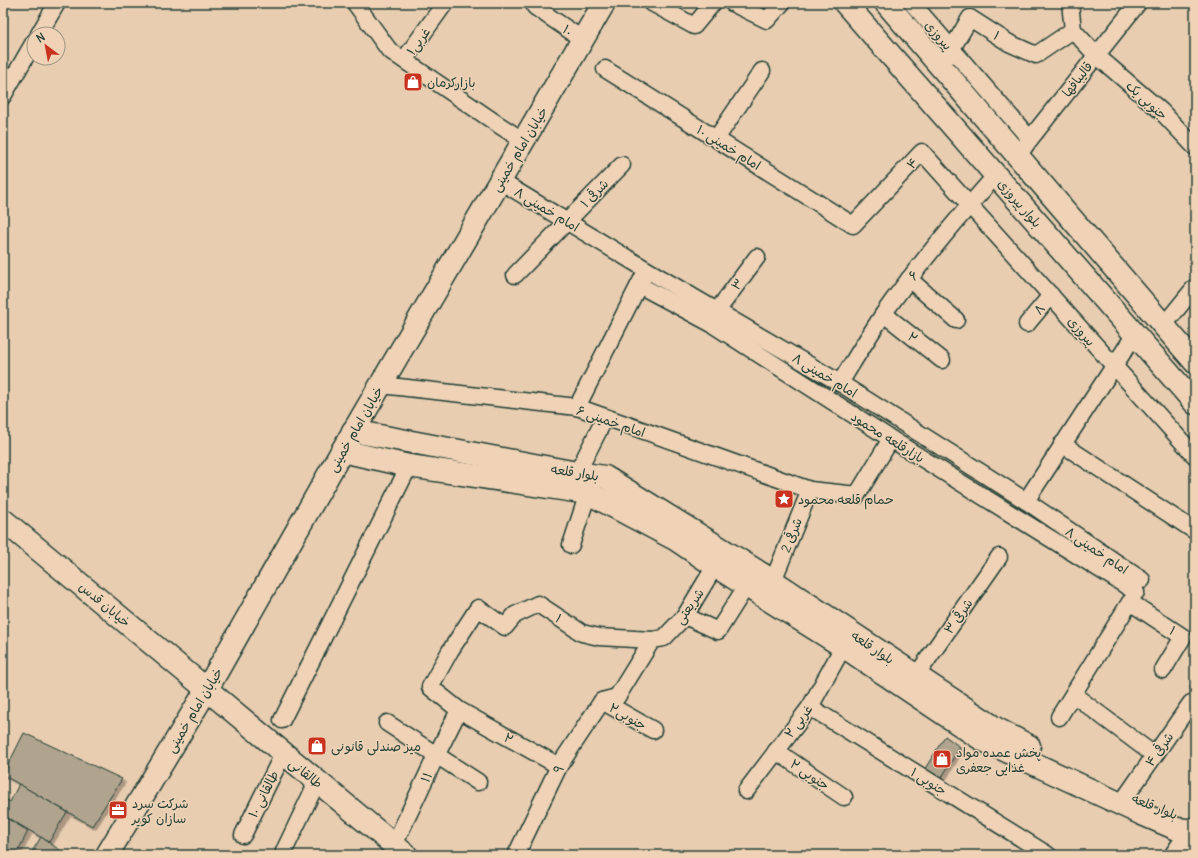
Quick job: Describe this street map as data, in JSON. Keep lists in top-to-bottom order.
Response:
{
  "streets": {
    "main road": [
      "خیابان امام خمینی",
      "بلوار پیروزی",
      "بلوار قلعه",
      "خیابان قدس",
      "طالقانی"
    ],
    "street": [
      "۱۰",
      "پیروزی",
      "۱",
      "غربی۱",
      "قالیبافها",
      "جنوبی یک",
      "امام خمینی ۱۰",
      "۴",
      "۱ شرقی",
      "امام خمینی ۸",
      "۶",
      "۳",
      "۸",
      "۲",
      "امام خمینی ۶",
      "بازارقلعه محمود",
      "2 شرقی",
      "شریعتی",
      "۳ شرقی",
      "جنوبی۲",
      "۲ غربی",
      "شرقی ۴",
      "۹",
      "۲ جنوبی",
      "۱۱",
      "۱ جنوبی",
      "طالقانی ۱۰"
    ]
  },
  "crossings": [
    ["۱۰", "خیابان امام خمینی"],
    ["پیروزی", "۱"],
    ["پیروزی", "۴"],
    ["پیروزی", "۶"],
    ["پیروزی", "۸"],
    ["۱", "جنوبی یک"],
    ["۱", "امام خمینی ۸"],
    ["۱", "۲"],
    ["۱", "بازارقلعه محمود"],
    ["۱", "شریعتی"],
    ["قالیبافها", "جنوبی یک"],
    ["امام خمینی ۱۰", "۴"],
    ["خیابان امام خمینی", "امام خمینی ۸"],
    ["خیابان امام خمینی", "امام خمینی ۶"],
    ["خیابان امام خمینی", "بلوار قلعه"],
    ["خیابان امام خمینی", "خیابان قدس"],
    ["خیابان امام خمینی", "طالقانی"],
    ["۴", "۶"],
    ["۱ شرقی", "امام خمینی ۸"],
    ["بلوار پیروزی", "۶"],
    ["امام خمینی ۸", "۶"],
    ["امام خمینی ۸", "۳"],
    ["امام خمینی ۸", "بازارقلعه محمود"],
    ["۶", "۲"],
    ["۲", "۹"],
    ["۲", "۱۱"],
    ["امام خمینی ۶", "بازارقلعه محمود"],
    ["امام خمینی ۶", "2 شرقی"],
    ["بلوار قلعه", "2 شرقی"],
    ["بلوار قلعه", "شریعتی"],
    ["بلوار قلعه", "۳ شرقی"],
    ["بلوار قلعه", "۲ غربی"],
    ["بلوار قلعه", "شرقی ۴"],
    ["خیابان قدس", "طالقانی"],
    ["جنوبی۲", "۹"],
    ["۲ غربی", "۲ جنوبی"],
    ["۲ غربی", "۱ جنوبی"],
    ["طالقانی", "۱۱"],
    ["طالقانی", "طالقانی ۱۰"]
  ],
  "places": {
    "shop": ["بازارکرمان", "میز صندلی قانونی", "پخش عمده مواد غذایی جعفری"],
    "place": ["حمام قلعه محمود"],
    "office": ["شرکت سرد سازان کویر"]
  },
  "north": "top left"
}
